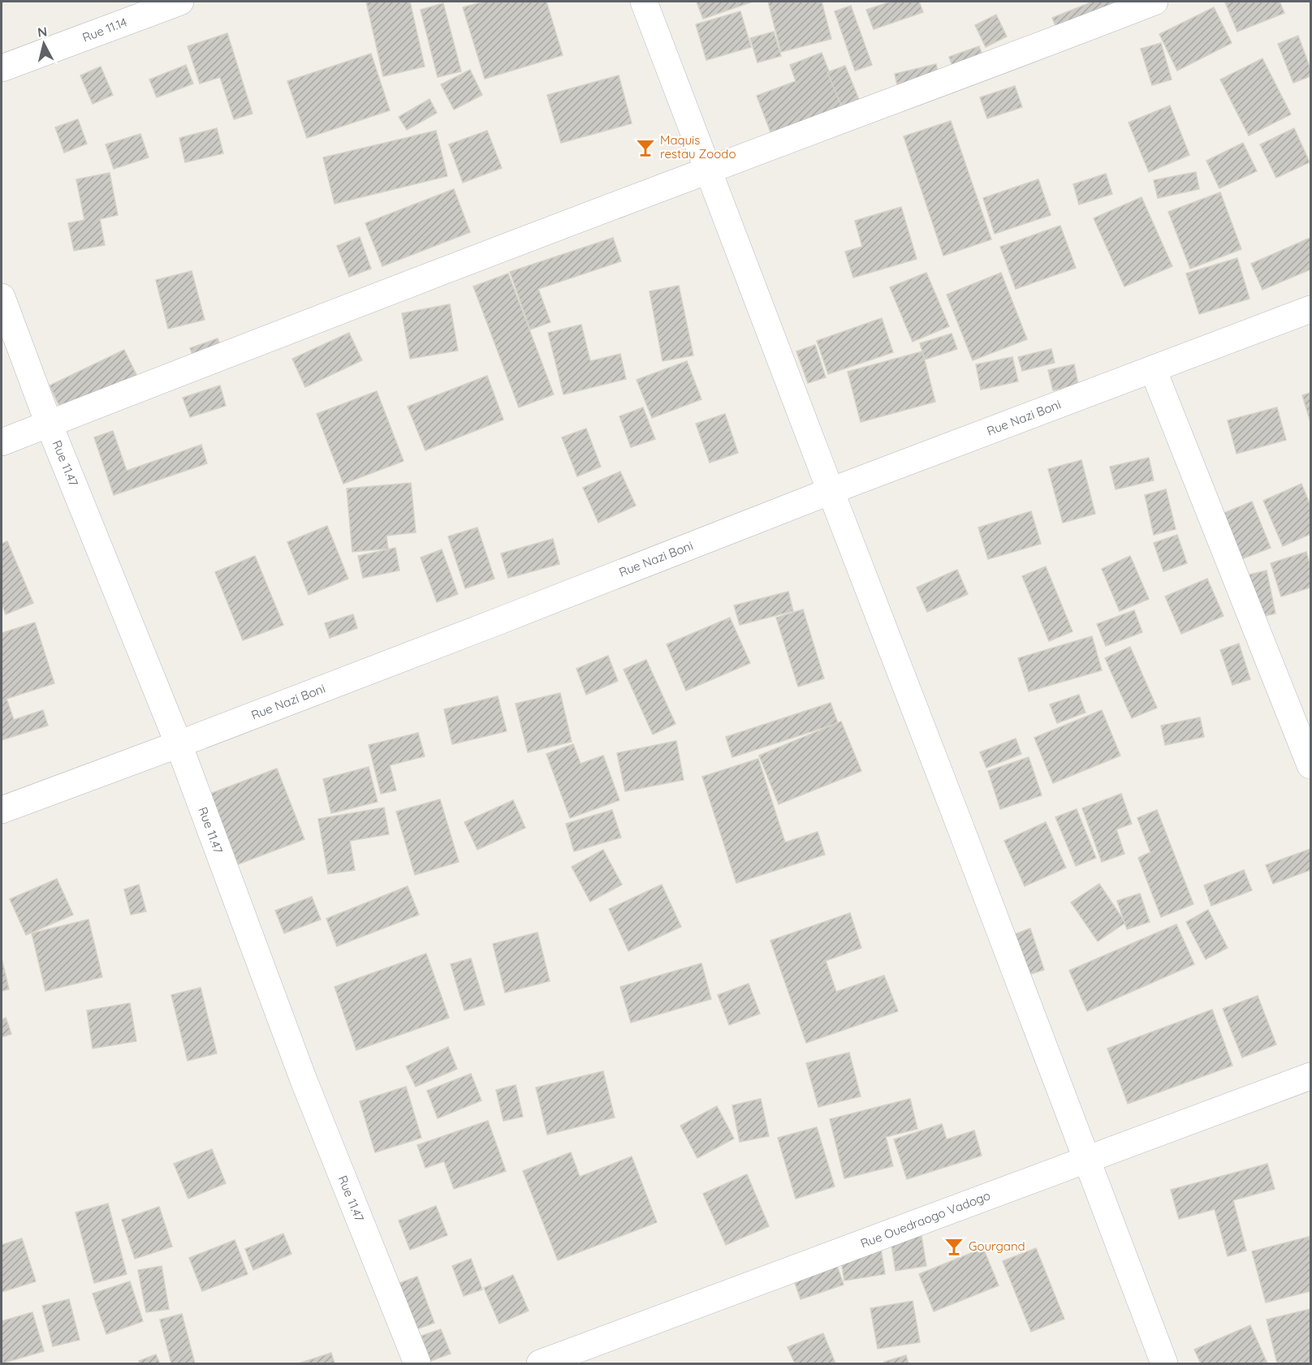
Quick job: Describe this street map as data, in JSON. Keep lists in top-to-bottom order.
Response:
{
  "streets": {
    "street": [
      "Rue 11.14",
      "Rue Nazi Boni",
      "Rue 11.47",
      "Rue Ouedraogo Vadogo"
    ]
  },
  "crossings": [
    ["Rue Nazi Boni", "Rue 11.47"]
  ],
  "places": {
    "bar": ["Maquis restau Zoodo", "Gourgand"]
  },
  "north": "top"
}
